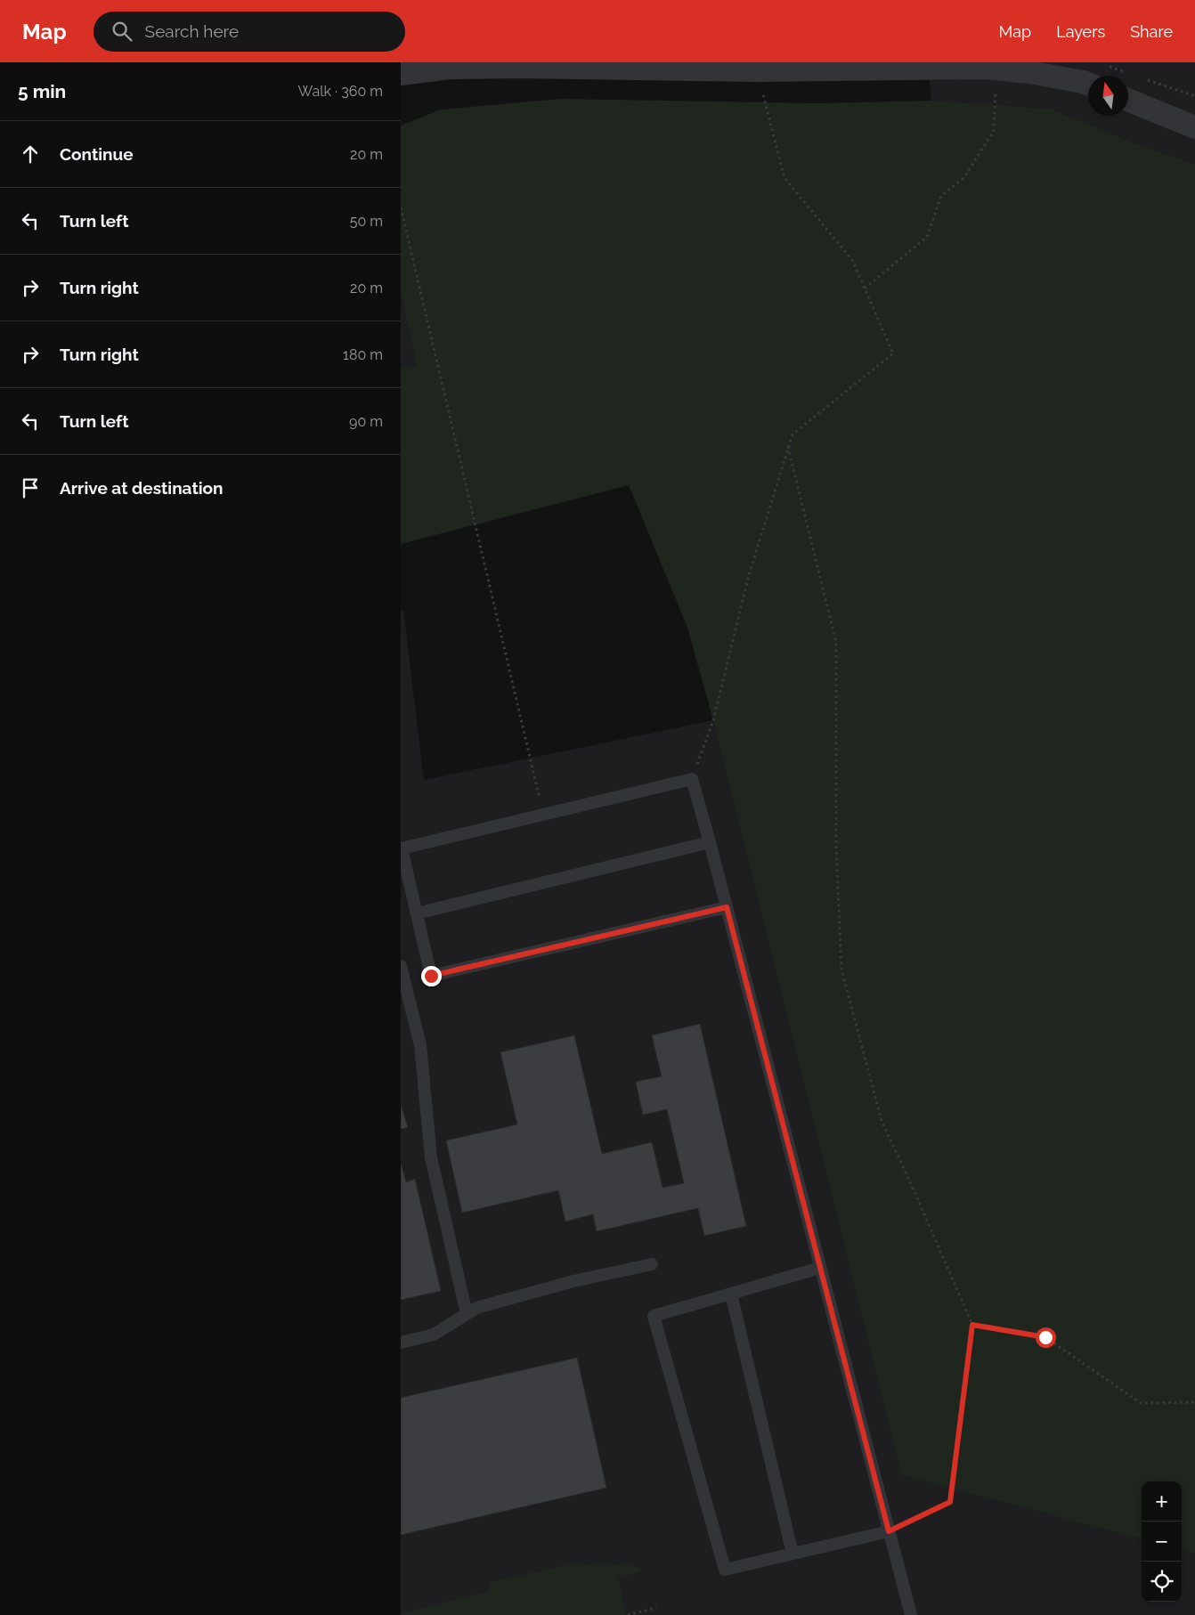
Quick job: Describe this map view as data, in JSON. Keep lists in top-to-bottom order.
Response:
{
  "north": "top",
  "page": {
    "header": "Map",
    "search": "Search here",
    "nav": ["Map", "Layers", "Share"],
    "heading": ["5 min", "Walk · 360 m"],
    "list": [
      ["Continue", "20 m"],
      ["Turn left", "50 m"],
      ["Turn right", "20 m"],
      ["Turn right", "180 m"],
      ["Turn left", "90 m"],
      "Arrive at destination"
    ],
    "map_buttons": ["+", "−"]
  }
}
